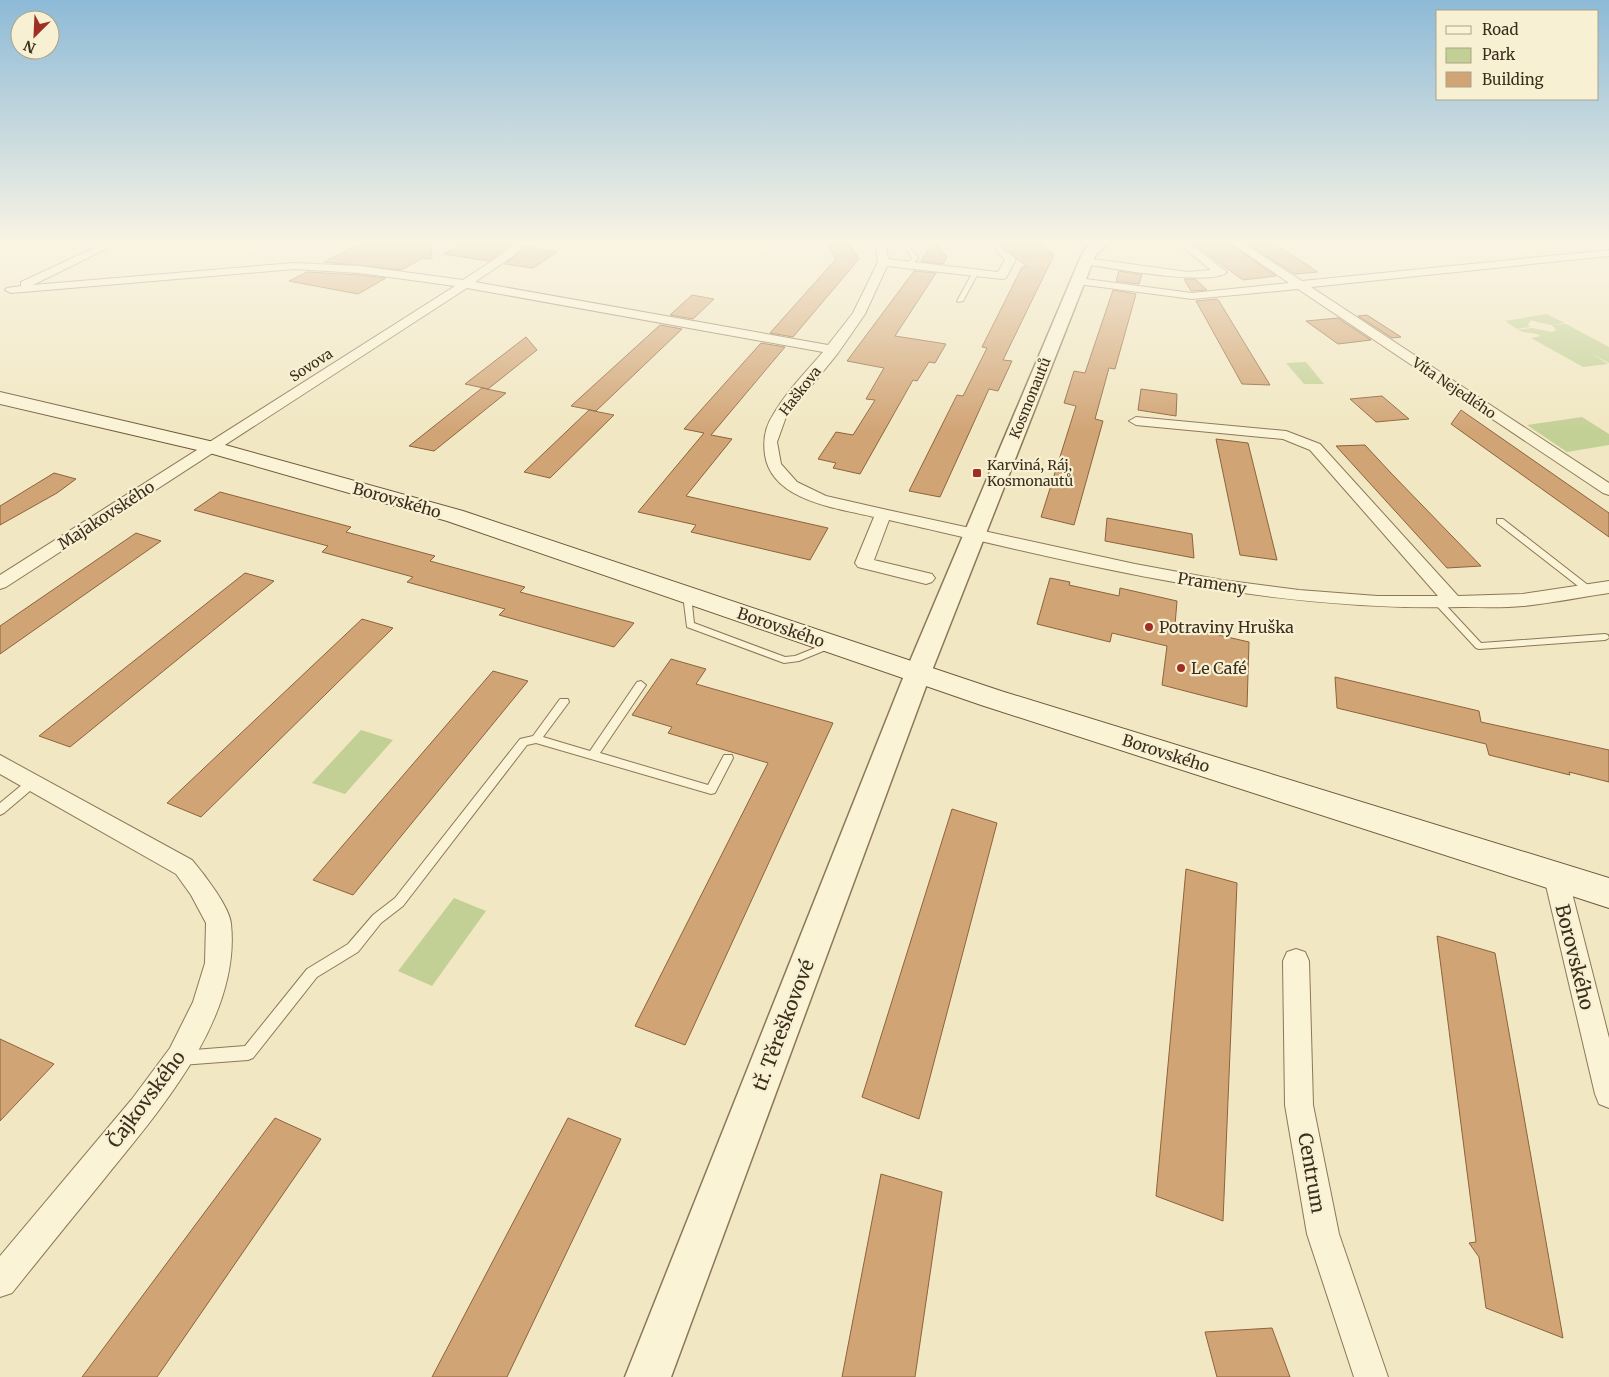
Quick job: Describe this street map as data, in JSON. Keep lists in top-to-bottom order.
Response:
{
  "streets": {
    "main road": ["Borovského"],
    "street": [
      "Sovova",
      "Víta Nejedlého",
      "Haškova",
      "Kosmonautů",
      "Majakovského",
      "Prameny",
      "tř. Těreškovové",
      "Čajkovského",
      "Centrum"
    ]
  },
  "crossings": [
    ["Sovova", "Borovského"],
    ["Sovova", "Majakovského"],
    ["Haškova", "Kosmonautů"],
    ["Haškova", "Prameny"],
    ["Kosmonautů", "Borovského"],
    ["Kosmonautů", "Prameny"],
    ["Kosmonautů", "tř. Těreškovové"],
    ["Borovského", "Majakovského"],
    ["Borovského", "tř. Těreškovové"]
  ],
  "places": {
    "transit": ["Karviná, Ráj, Kosmonautů"],
    "other": ["Potraviny Hruška", "Le Café"]
  },
  "legend": ["Road", "Park", "Building"],
  "north": "bottom left"
}
